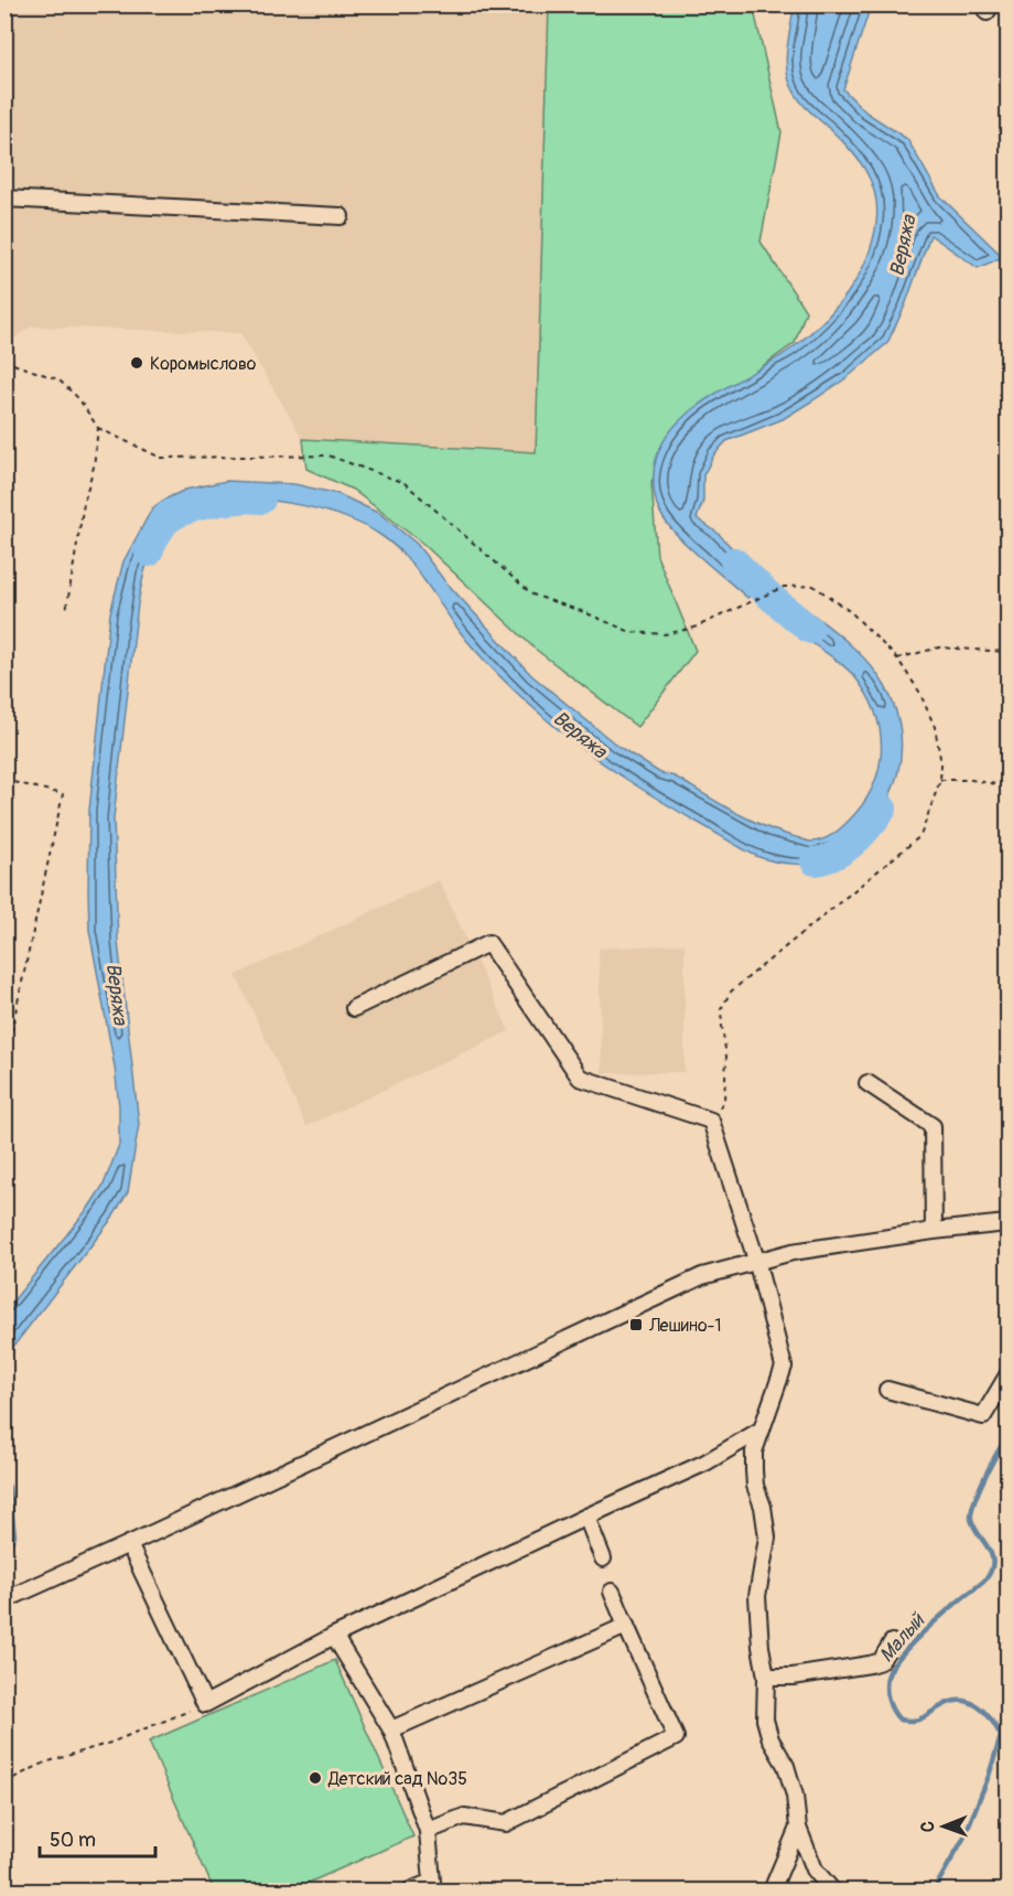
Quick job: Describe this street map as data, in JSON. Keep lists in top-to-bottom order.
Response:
{
  "water": ["Веряжа", "Малый"],
  "places": {
    "other": ["Коромыслово", "Детский сад №35"],
    "transit": ["Лешино-1"]
  },
  "scale_bar": "50 m",
  "north": "left"
}
